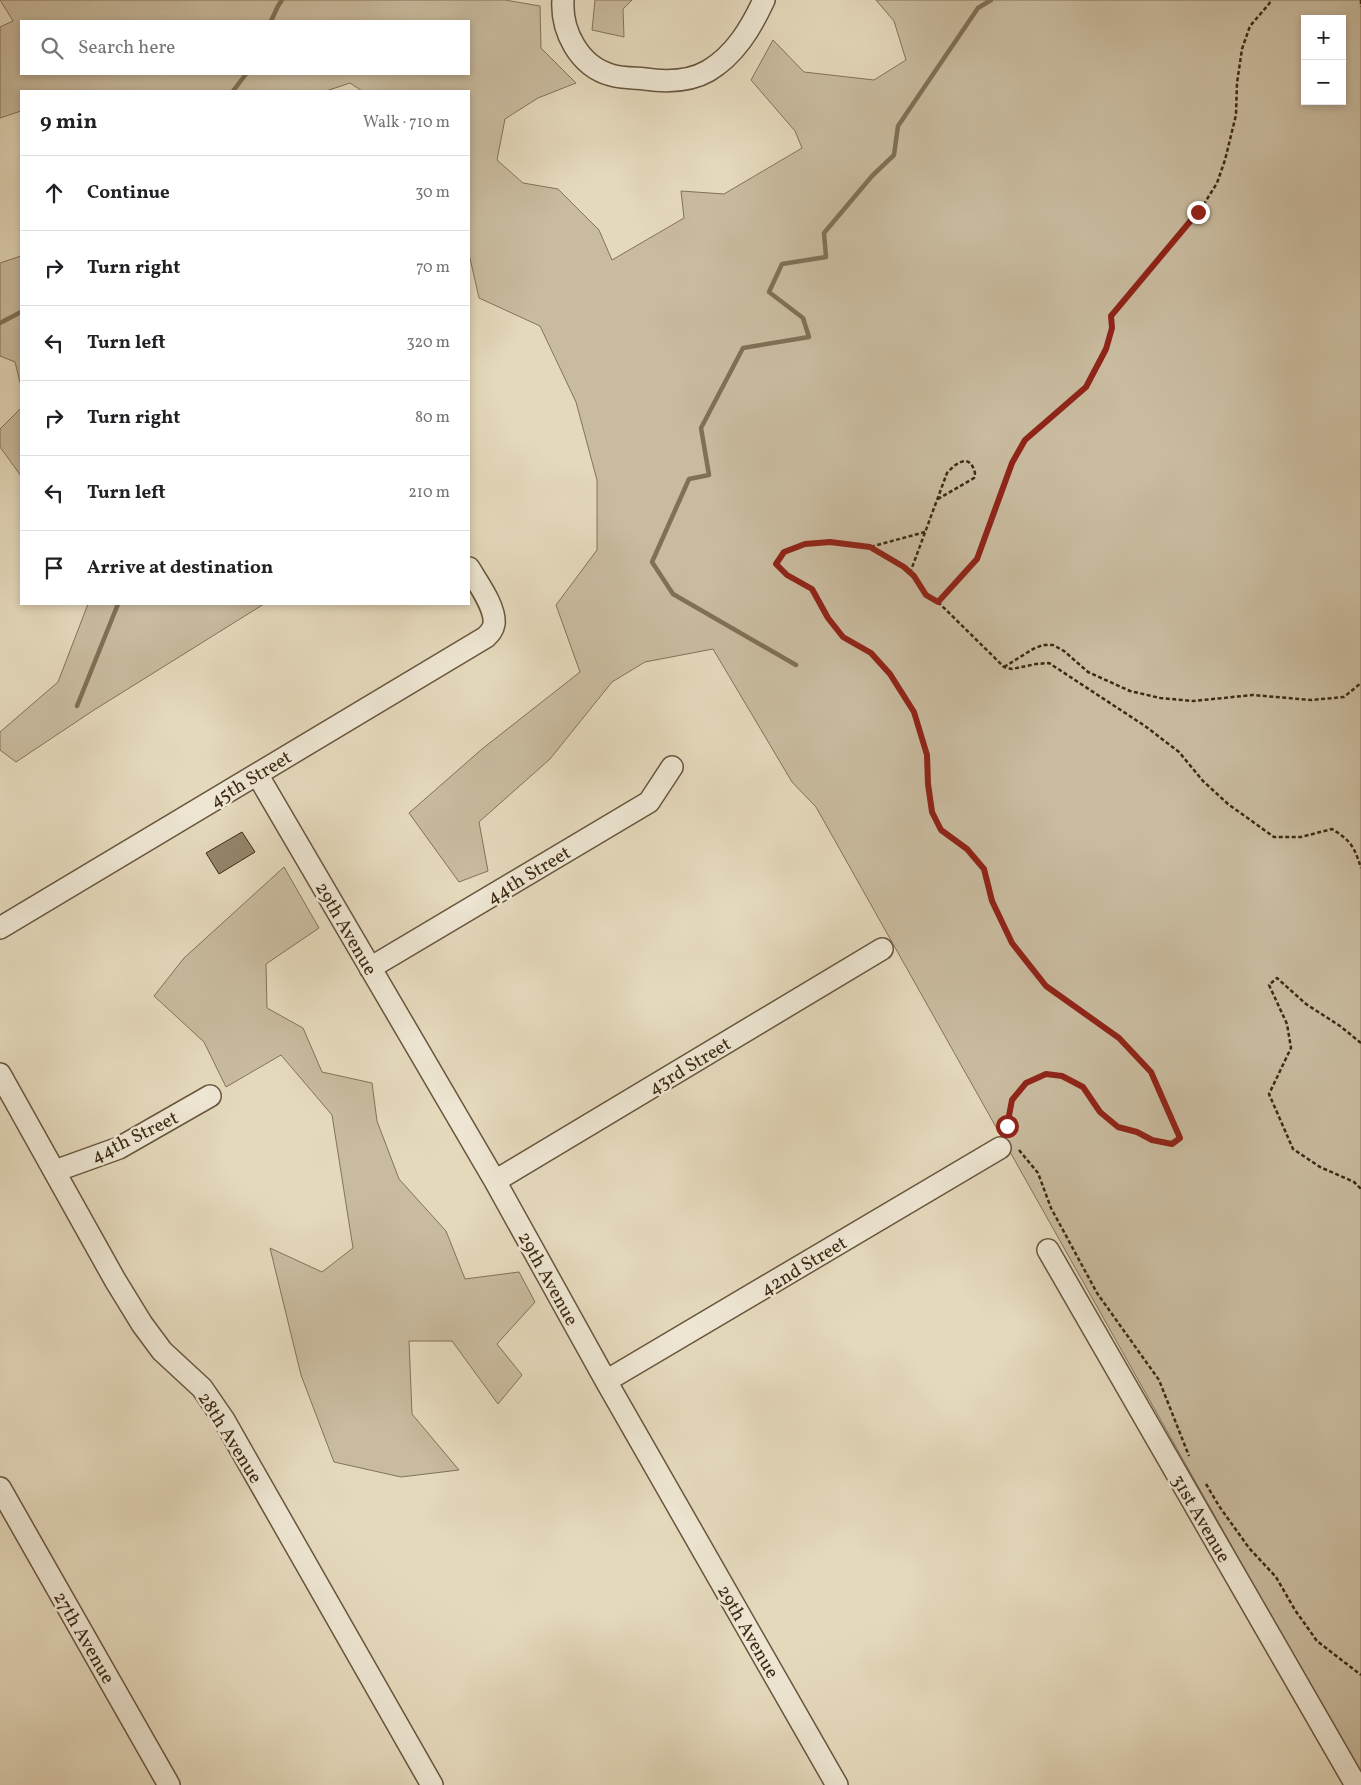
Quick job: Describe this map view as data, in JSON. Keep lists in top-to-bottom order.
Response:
{
  "streets": {
    "street": [
      "45th Street",
      "44th Street",
      "29th Avenue",
      "43rd Street",
      "42nd Street",
      "28th Avenue",
      "31st Avenue",
      "27th Avenue"
    ]
  },
  "crossings": [
    ["45th Street", "29th Avenue"],
    ["44th Street", "29th Avenue"],
    ["44th Street", "28th Avenue"],
    ["29th Avenue", "43rd Street"],
    ["29th Avenue", "42nd Street"]
  ],
  "page": {
    "map_buttons": ["+", "−"],
    "search": "Search here",
    "heading": ["9 min", "Walk · 710 m"],
    "list": [
      ["Continue", "30 m"],
      ["Turn right", "70 m"],
      ["Turn left", "320 m"],
      ["Turn right", "80 m"],
      ["Turn left", "210 m"],
      "Arrive at destination"
    ]
  }
}
